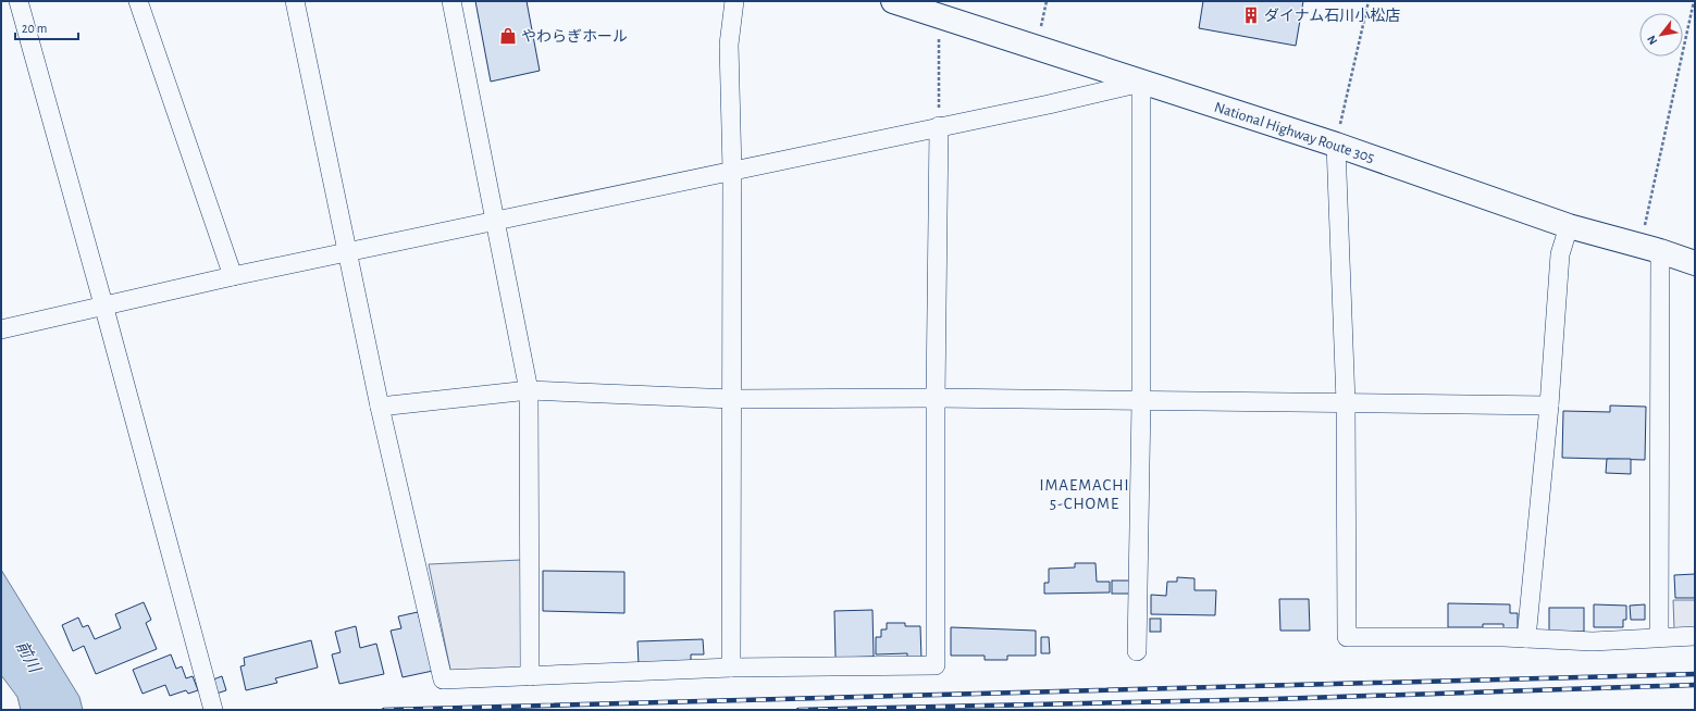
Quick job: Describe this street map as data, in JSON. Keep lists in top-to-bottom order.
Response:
{
  "streets": {
    "highway": ["National Highway Route 305"]
  },
  "districts": ["IMAEMACHI 5-CHOME"],
  "water": ["前川"],
  "places": {
    "building": ["ダイナム石川小松店"],
    "shop": ["やわらぎホール"]
  },
  "scale_bar": "20 m",
  "north": "bottom left"
}
